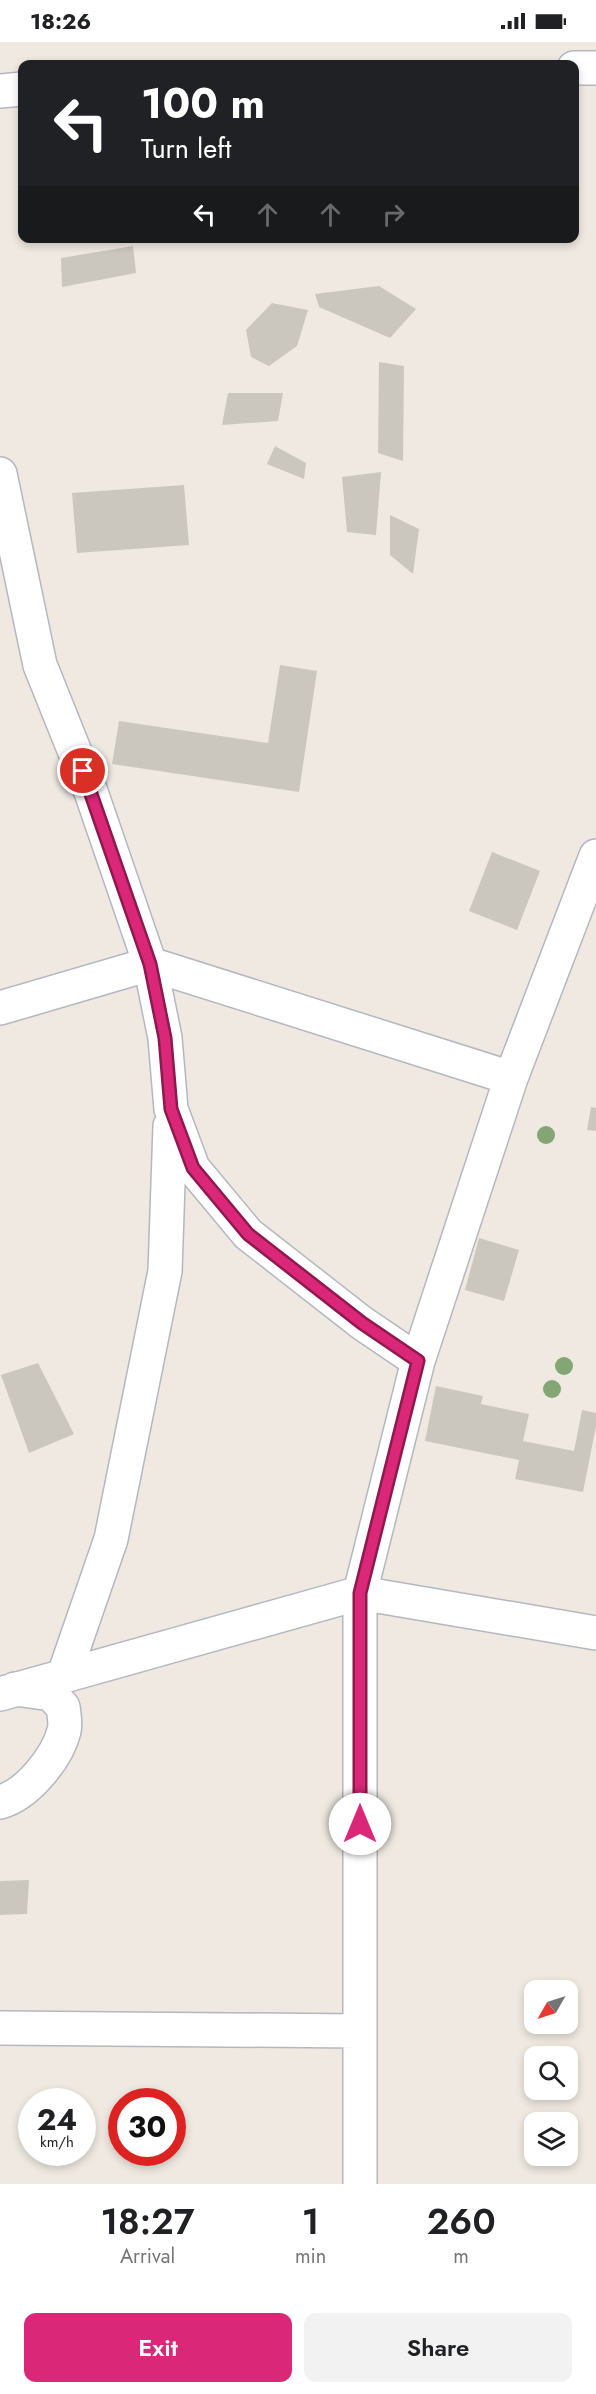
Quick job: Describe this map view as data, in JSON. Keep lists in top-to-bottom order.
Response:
{
  "north": "bottom left",
  "page": {
    "status": "18:26",
    "turn": ["100 m", "Turn left"],
    "speed": "24 km/h",
    "limit": "30",
    "eta": [
      "18:27",
      "Arrival",
      "1",
      "min",
      "260",
      "m"
    ],
    "buttons": ["Exit", "Share"]
  }
}
